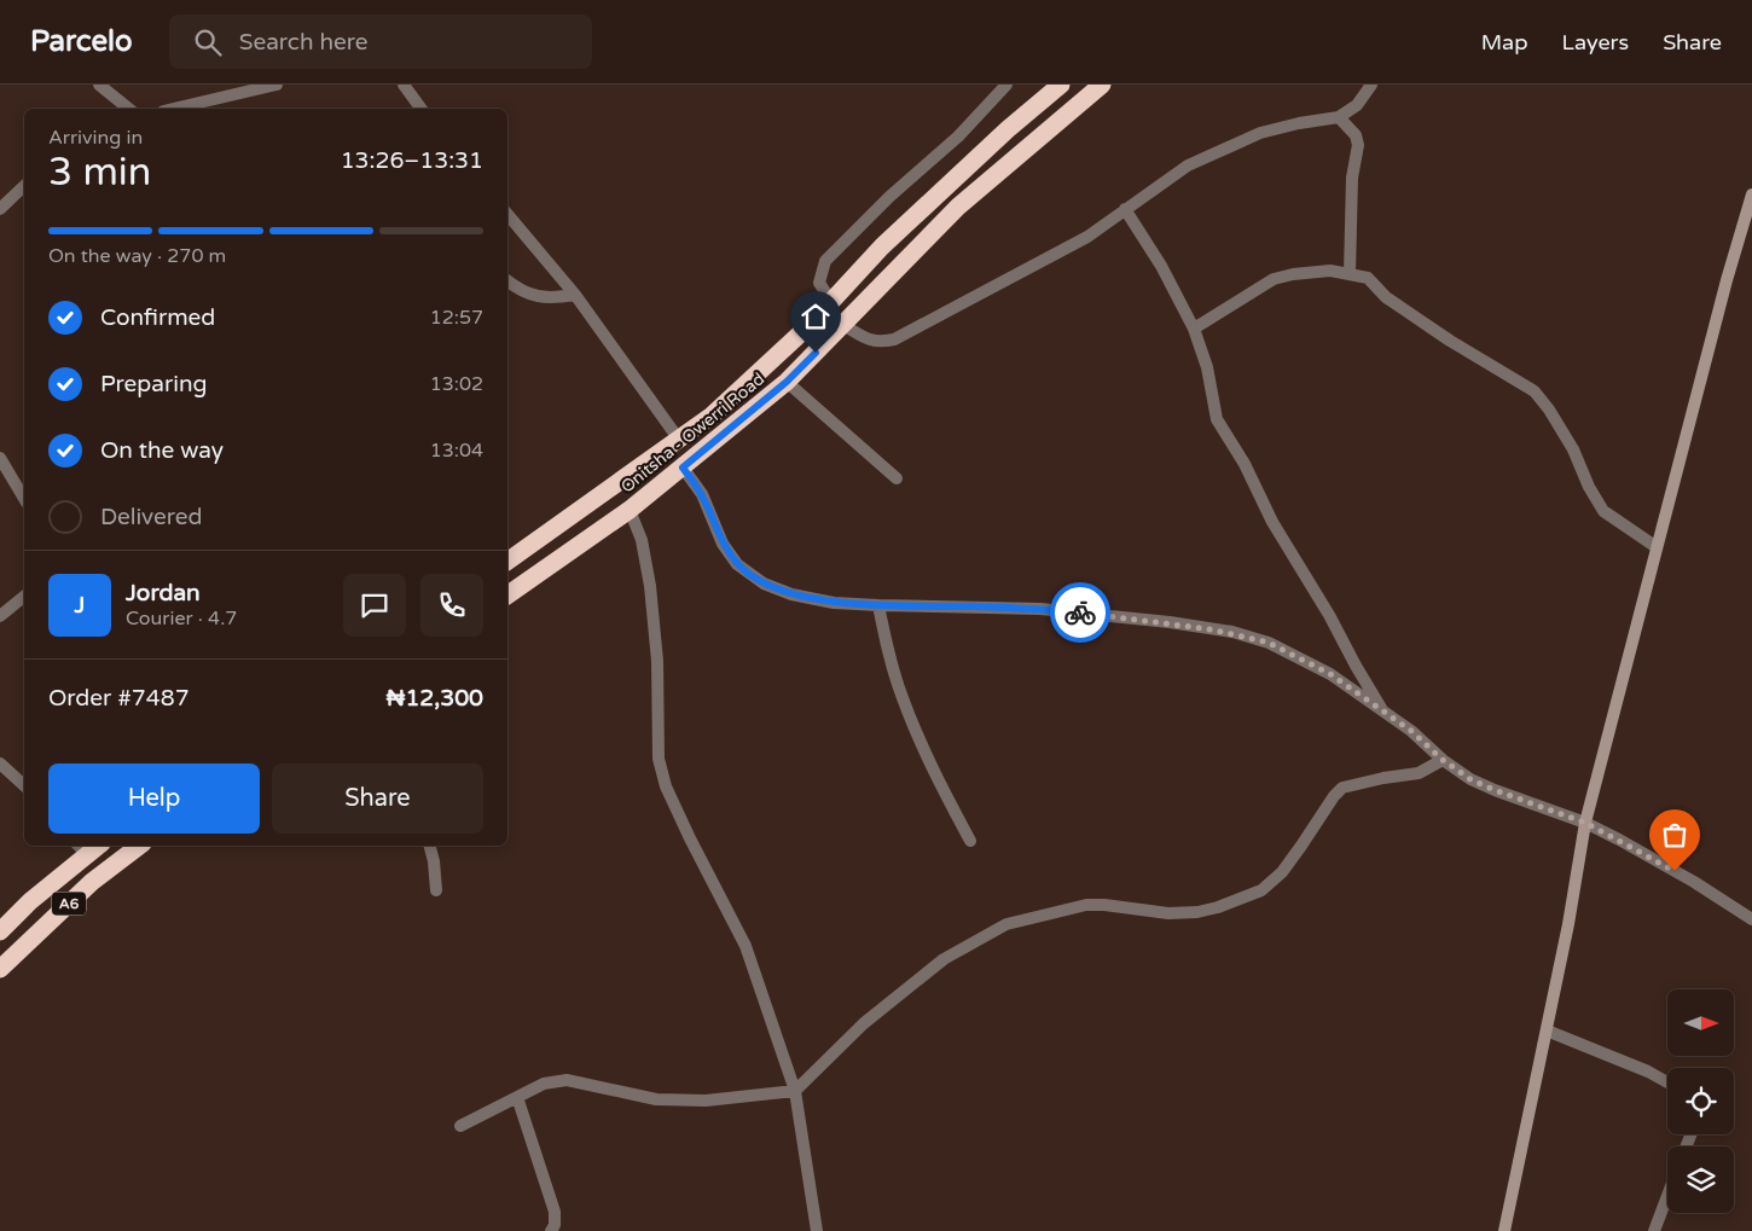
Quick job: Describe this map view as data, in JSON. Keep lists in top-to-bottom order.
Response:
{
  "streets": {
    "highway": ["Onitsha - Owerri Road", "A6"]
  },
  "north": "right",
  "page": {
    "header": "Parcelo",
    "search": "Search here",
    "nav": ["Map", "Layers", "Share"],
    "heading": ["3 min", "Arriving in", "13:26–13:31"],
    "panel": [
      "Jordan",
      "Courier · 4.7",
      "Order #7487",
      "₦12,300"
    ],
    "bar": "On the way · 270 m",
    "list": [
      ["Confirmed", "12:57"],
      ["Preparing", "13:02"],
      ["On the way", "13:04"],
      "Delivered"
    ],
    "round": "J",
    "buttons": ["Help", "Share"]
  }
}
